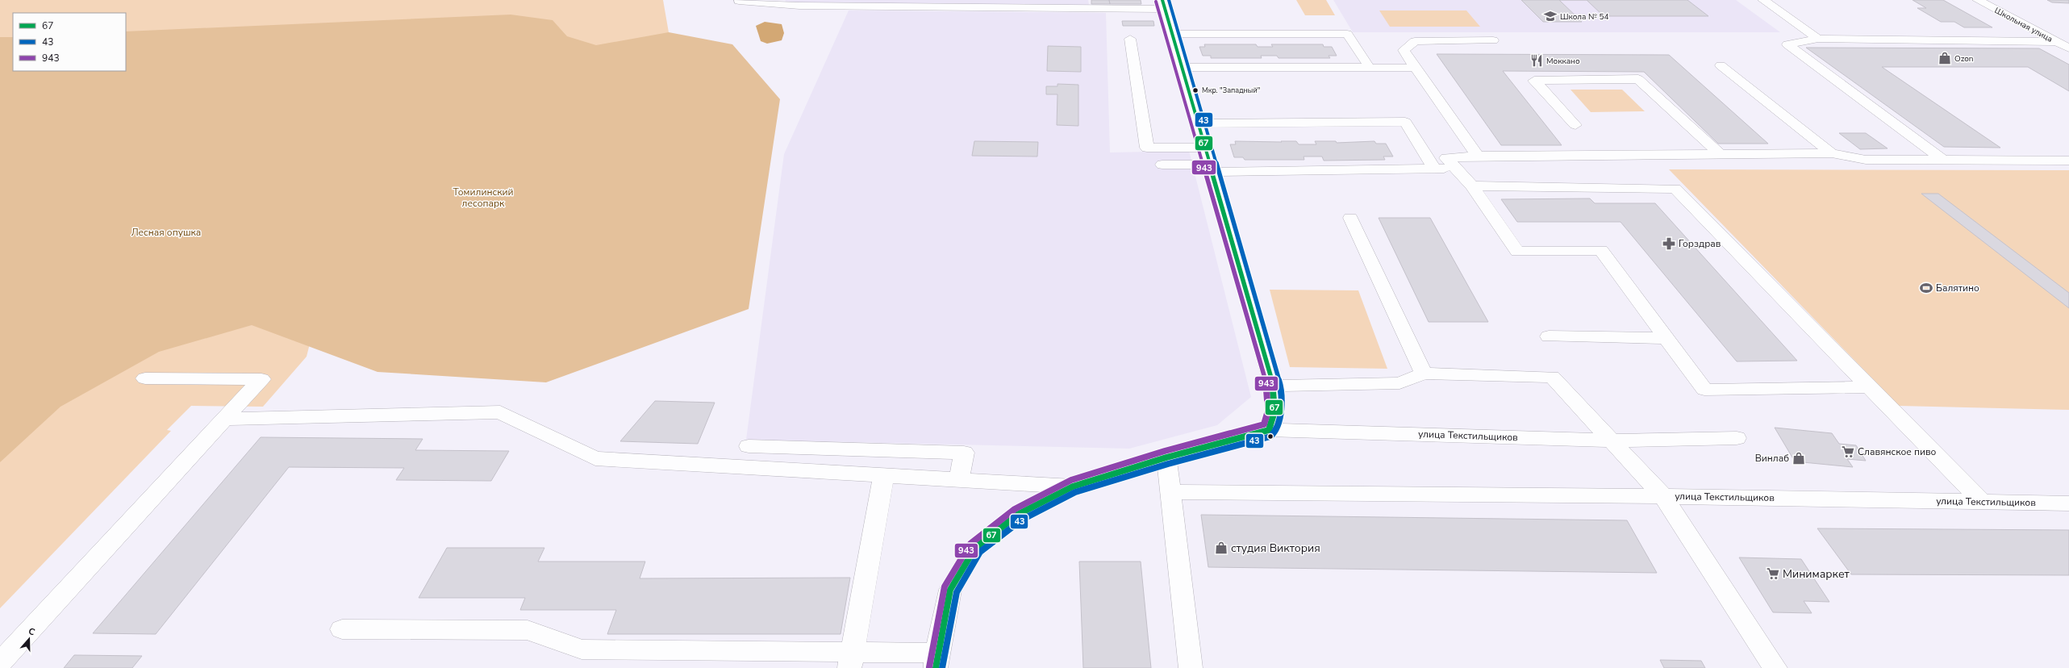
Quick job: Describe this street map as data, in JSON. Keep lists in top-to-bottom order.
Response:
{
  "streets": {
    "street": ["Школьная улица", "улица Текстильщиков"]
  },
  "parks": ["Томилинский лесопарк", "Лесная опушка"],
  "places": {
    "school or university": ["Школа № 54"],
    "shop": ["Ozon", "Винлаб", "студия Виктория"],
    "restaurant": ["Моккано"],
    "other": ["Мкр. \"Западный\""],
    "pharmacy": ["Горздрав"],
    "sports": ["Балятино"],
    "supermarket": ["Славянское пиво", "Минимаркет"]
  },
  "lines": ["transit line 67", "transit line 43", "transit line 943"],
  "legend": ["67", "43", "943"],
  "north": "top"
}
